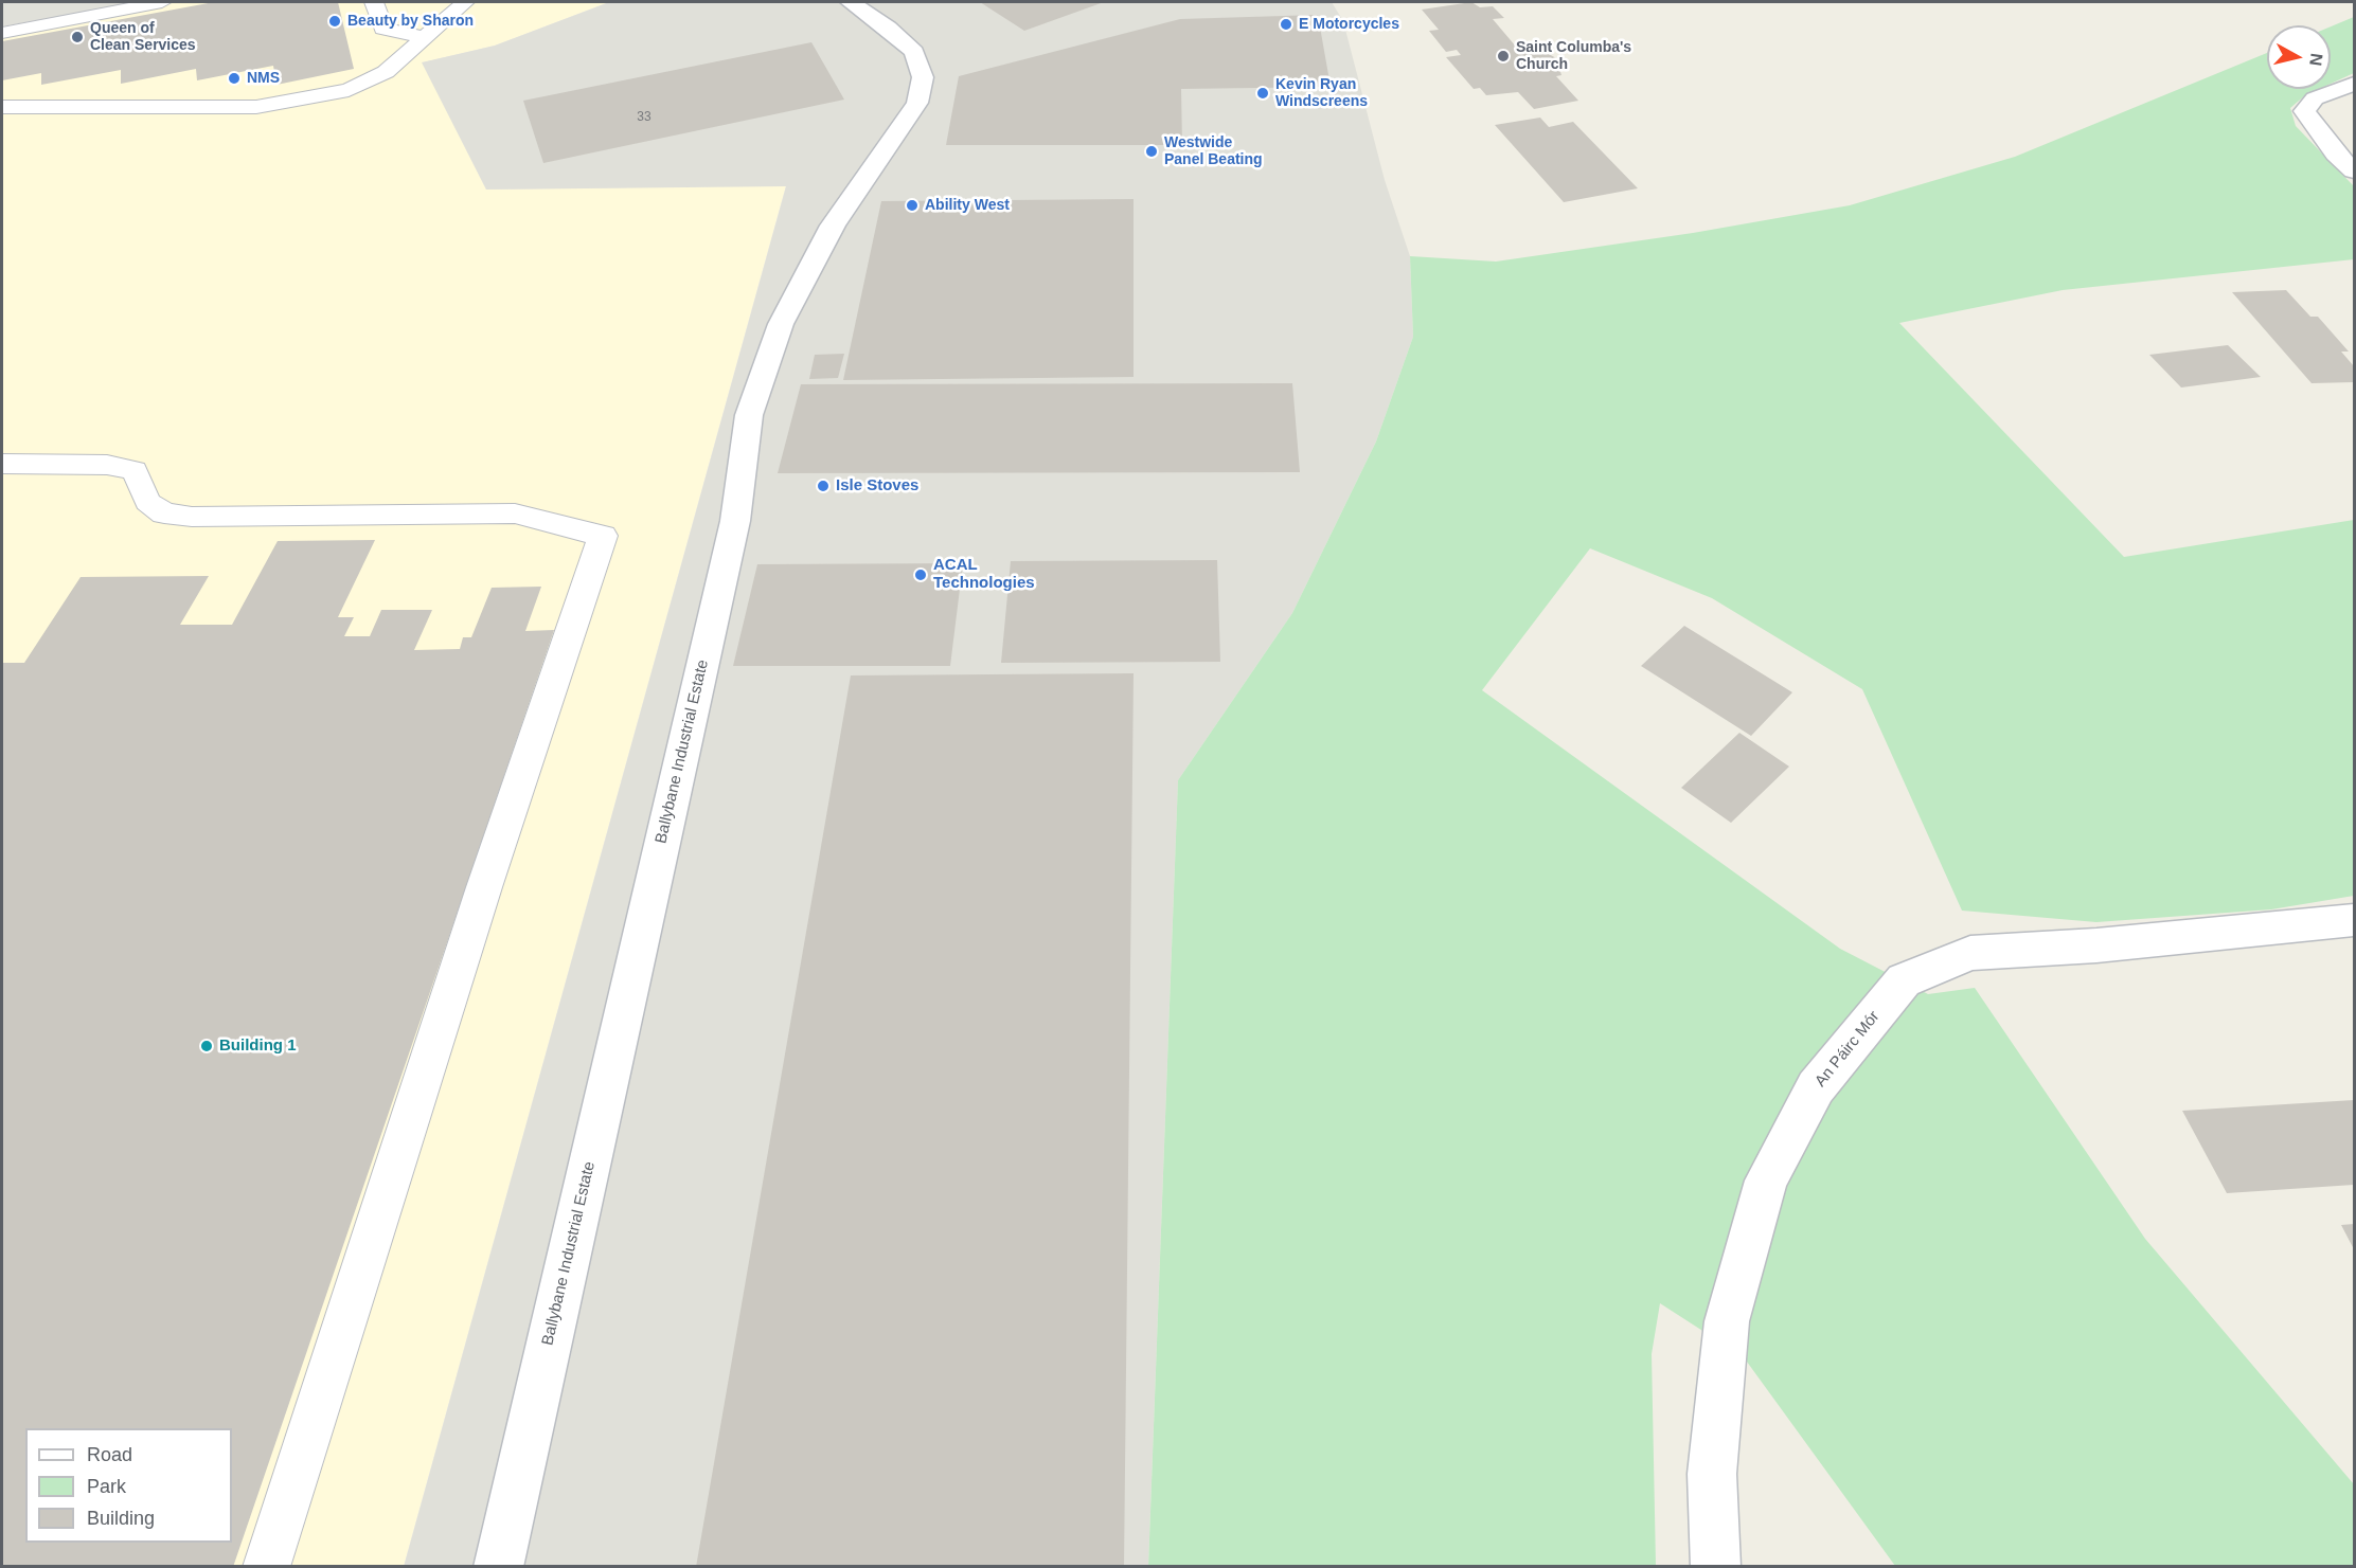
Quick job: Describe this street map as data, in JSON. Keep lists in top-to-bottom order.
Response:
{
  "streets": {
    "street": ["Ballybane Industrial Estate", "An Páirc Mór"]
  },
  "places": [
    "Beauty by Sharon",
    "E Motorcycles",
    "Queen of Clean Services",
    "Saint Columba's Church",
    "NMS",
    "Kevin Ryan Windscreens",
    "Westwide Panel Beating",
    "Ability West",
    "Isle Stoves",
    "ACAL Technologies",
    "Building 1"
  ],
  "house_numbers": ["33"],
  "legend": ["Road", "Park", "Building"],
  "north": "right"
}
